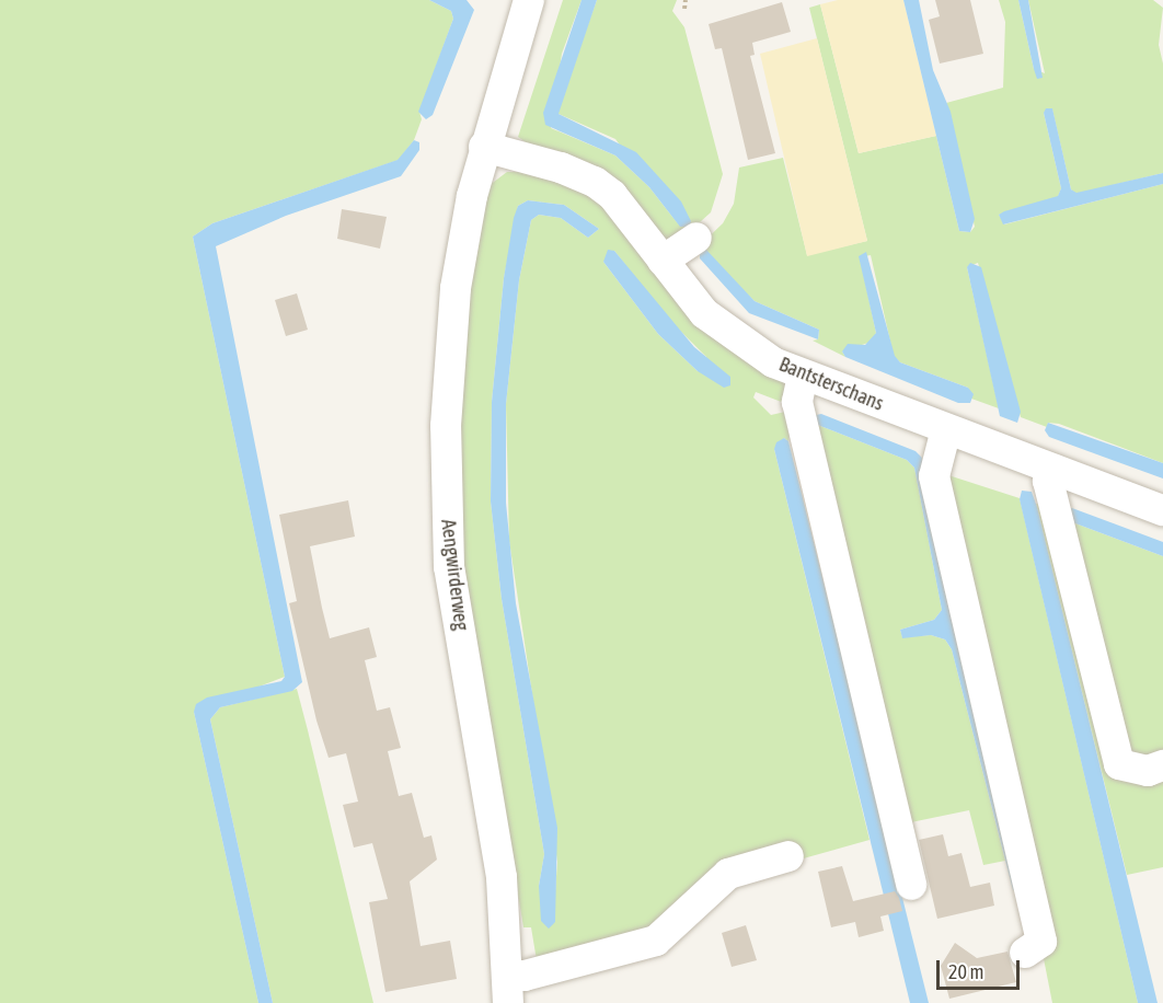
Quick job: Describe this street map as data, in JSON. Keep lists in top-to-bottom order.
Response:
{
  "streets": {
    "street": ["Bantsterschans", "Aengwirderweg"]
  },
  "crossings": [
    ["Bantsterschans", "Aengwirderweg"]
  ],
  "scale_bar": "20 m"
}
